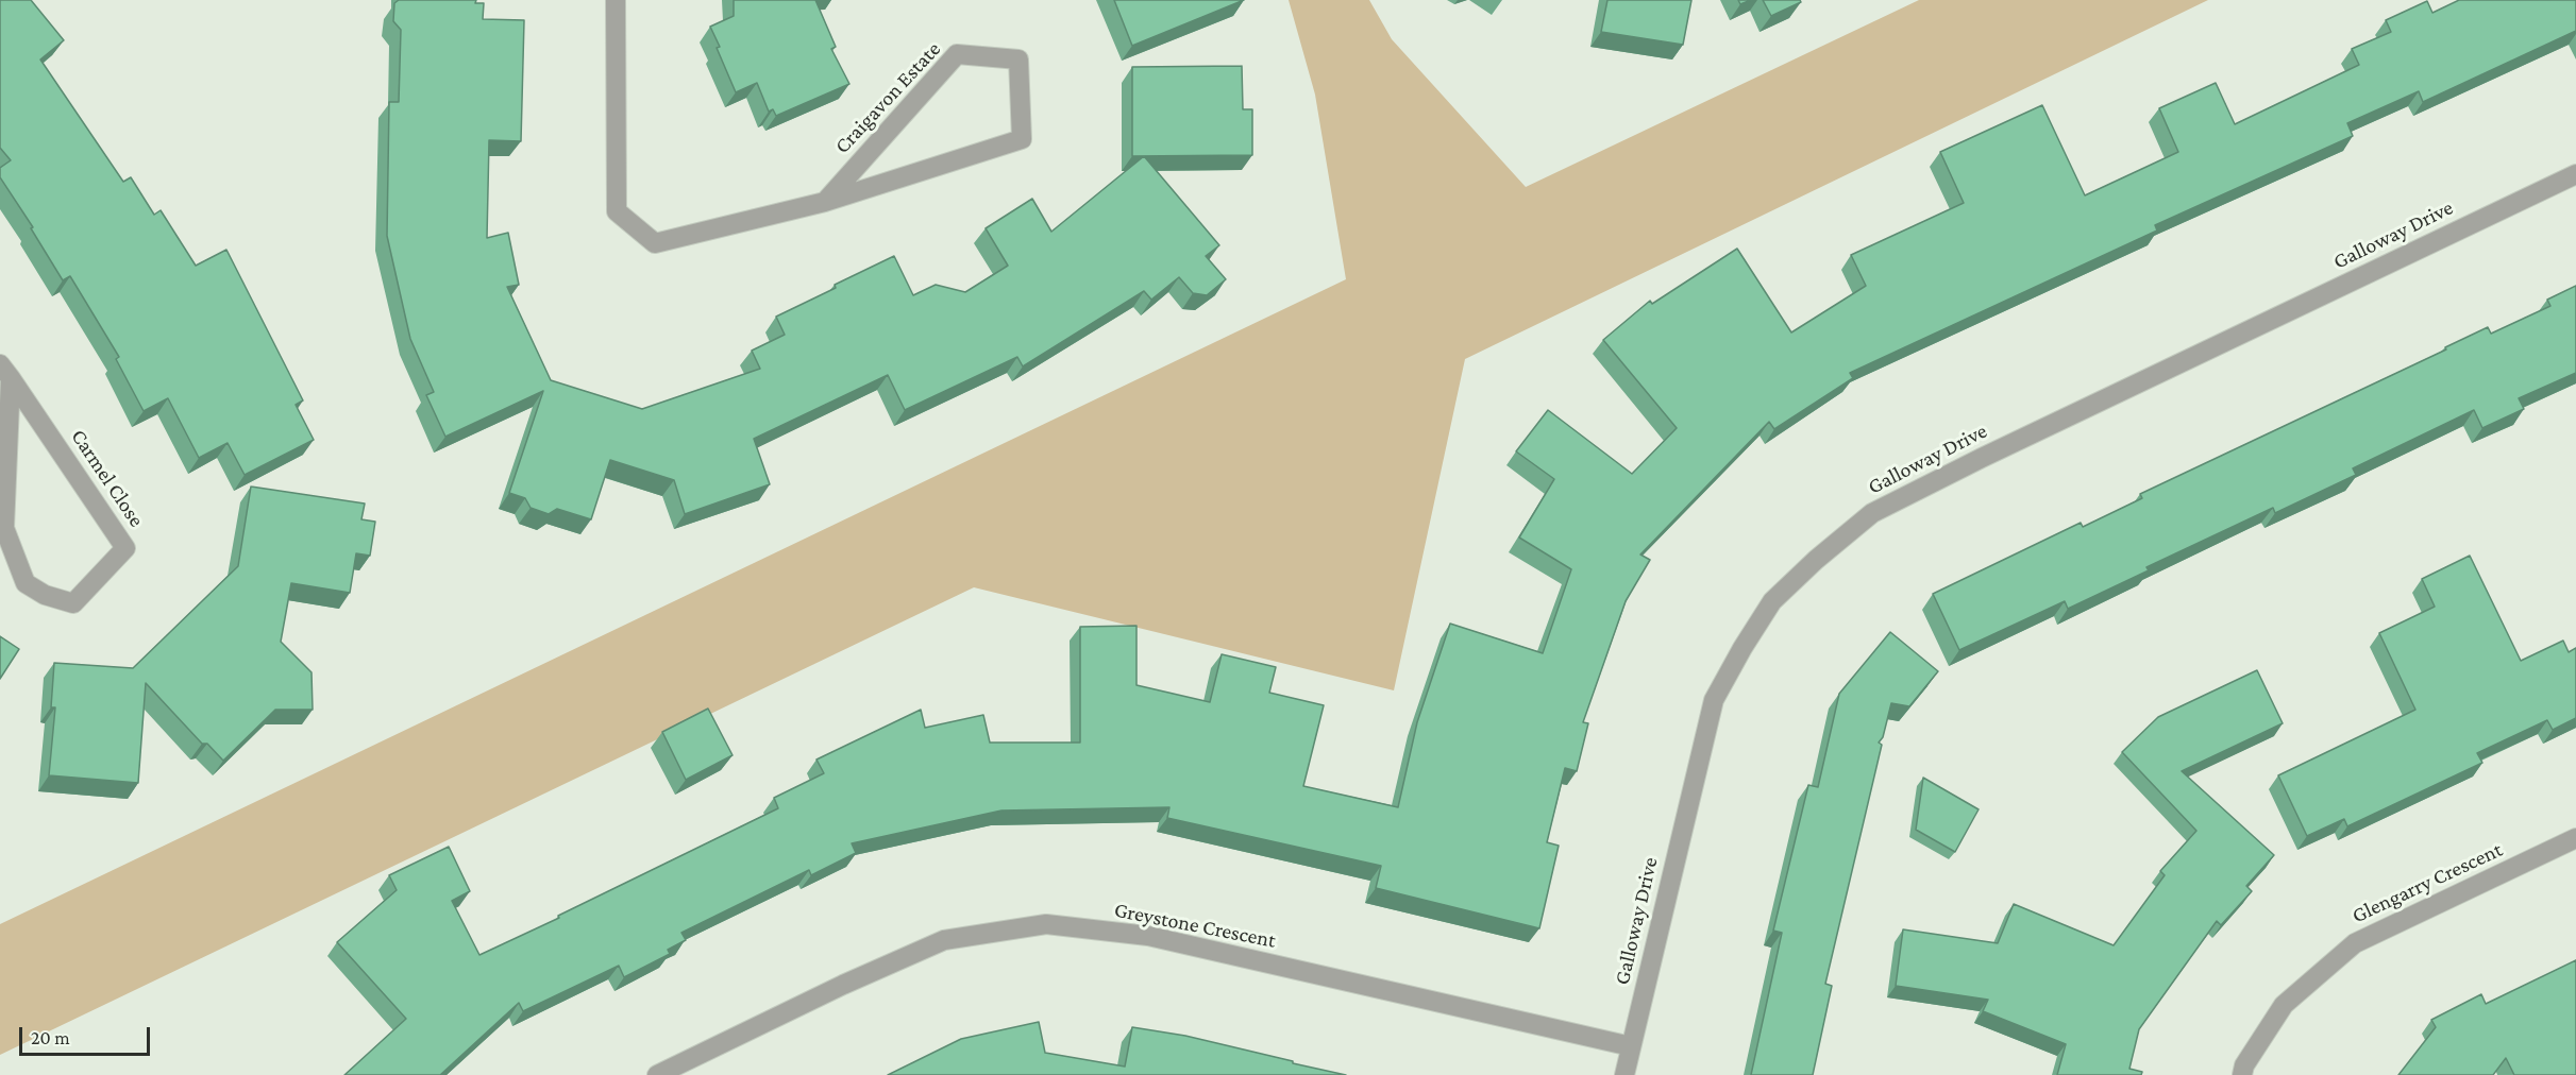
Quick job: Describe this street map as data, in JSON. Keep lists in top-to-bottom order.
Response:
{
  "streets": {
    "street": [
      "Craigavon Estate",
      "Galloway Drive",
      "Carmel Close",
      "Glengarry Crescent",
      "Greystone Crescent"
    ]
  },
  "crossings": [
    ["Galloway Drive", "Greystone Crescent"]
  ],
  "scale_bar": "20 m"
}
